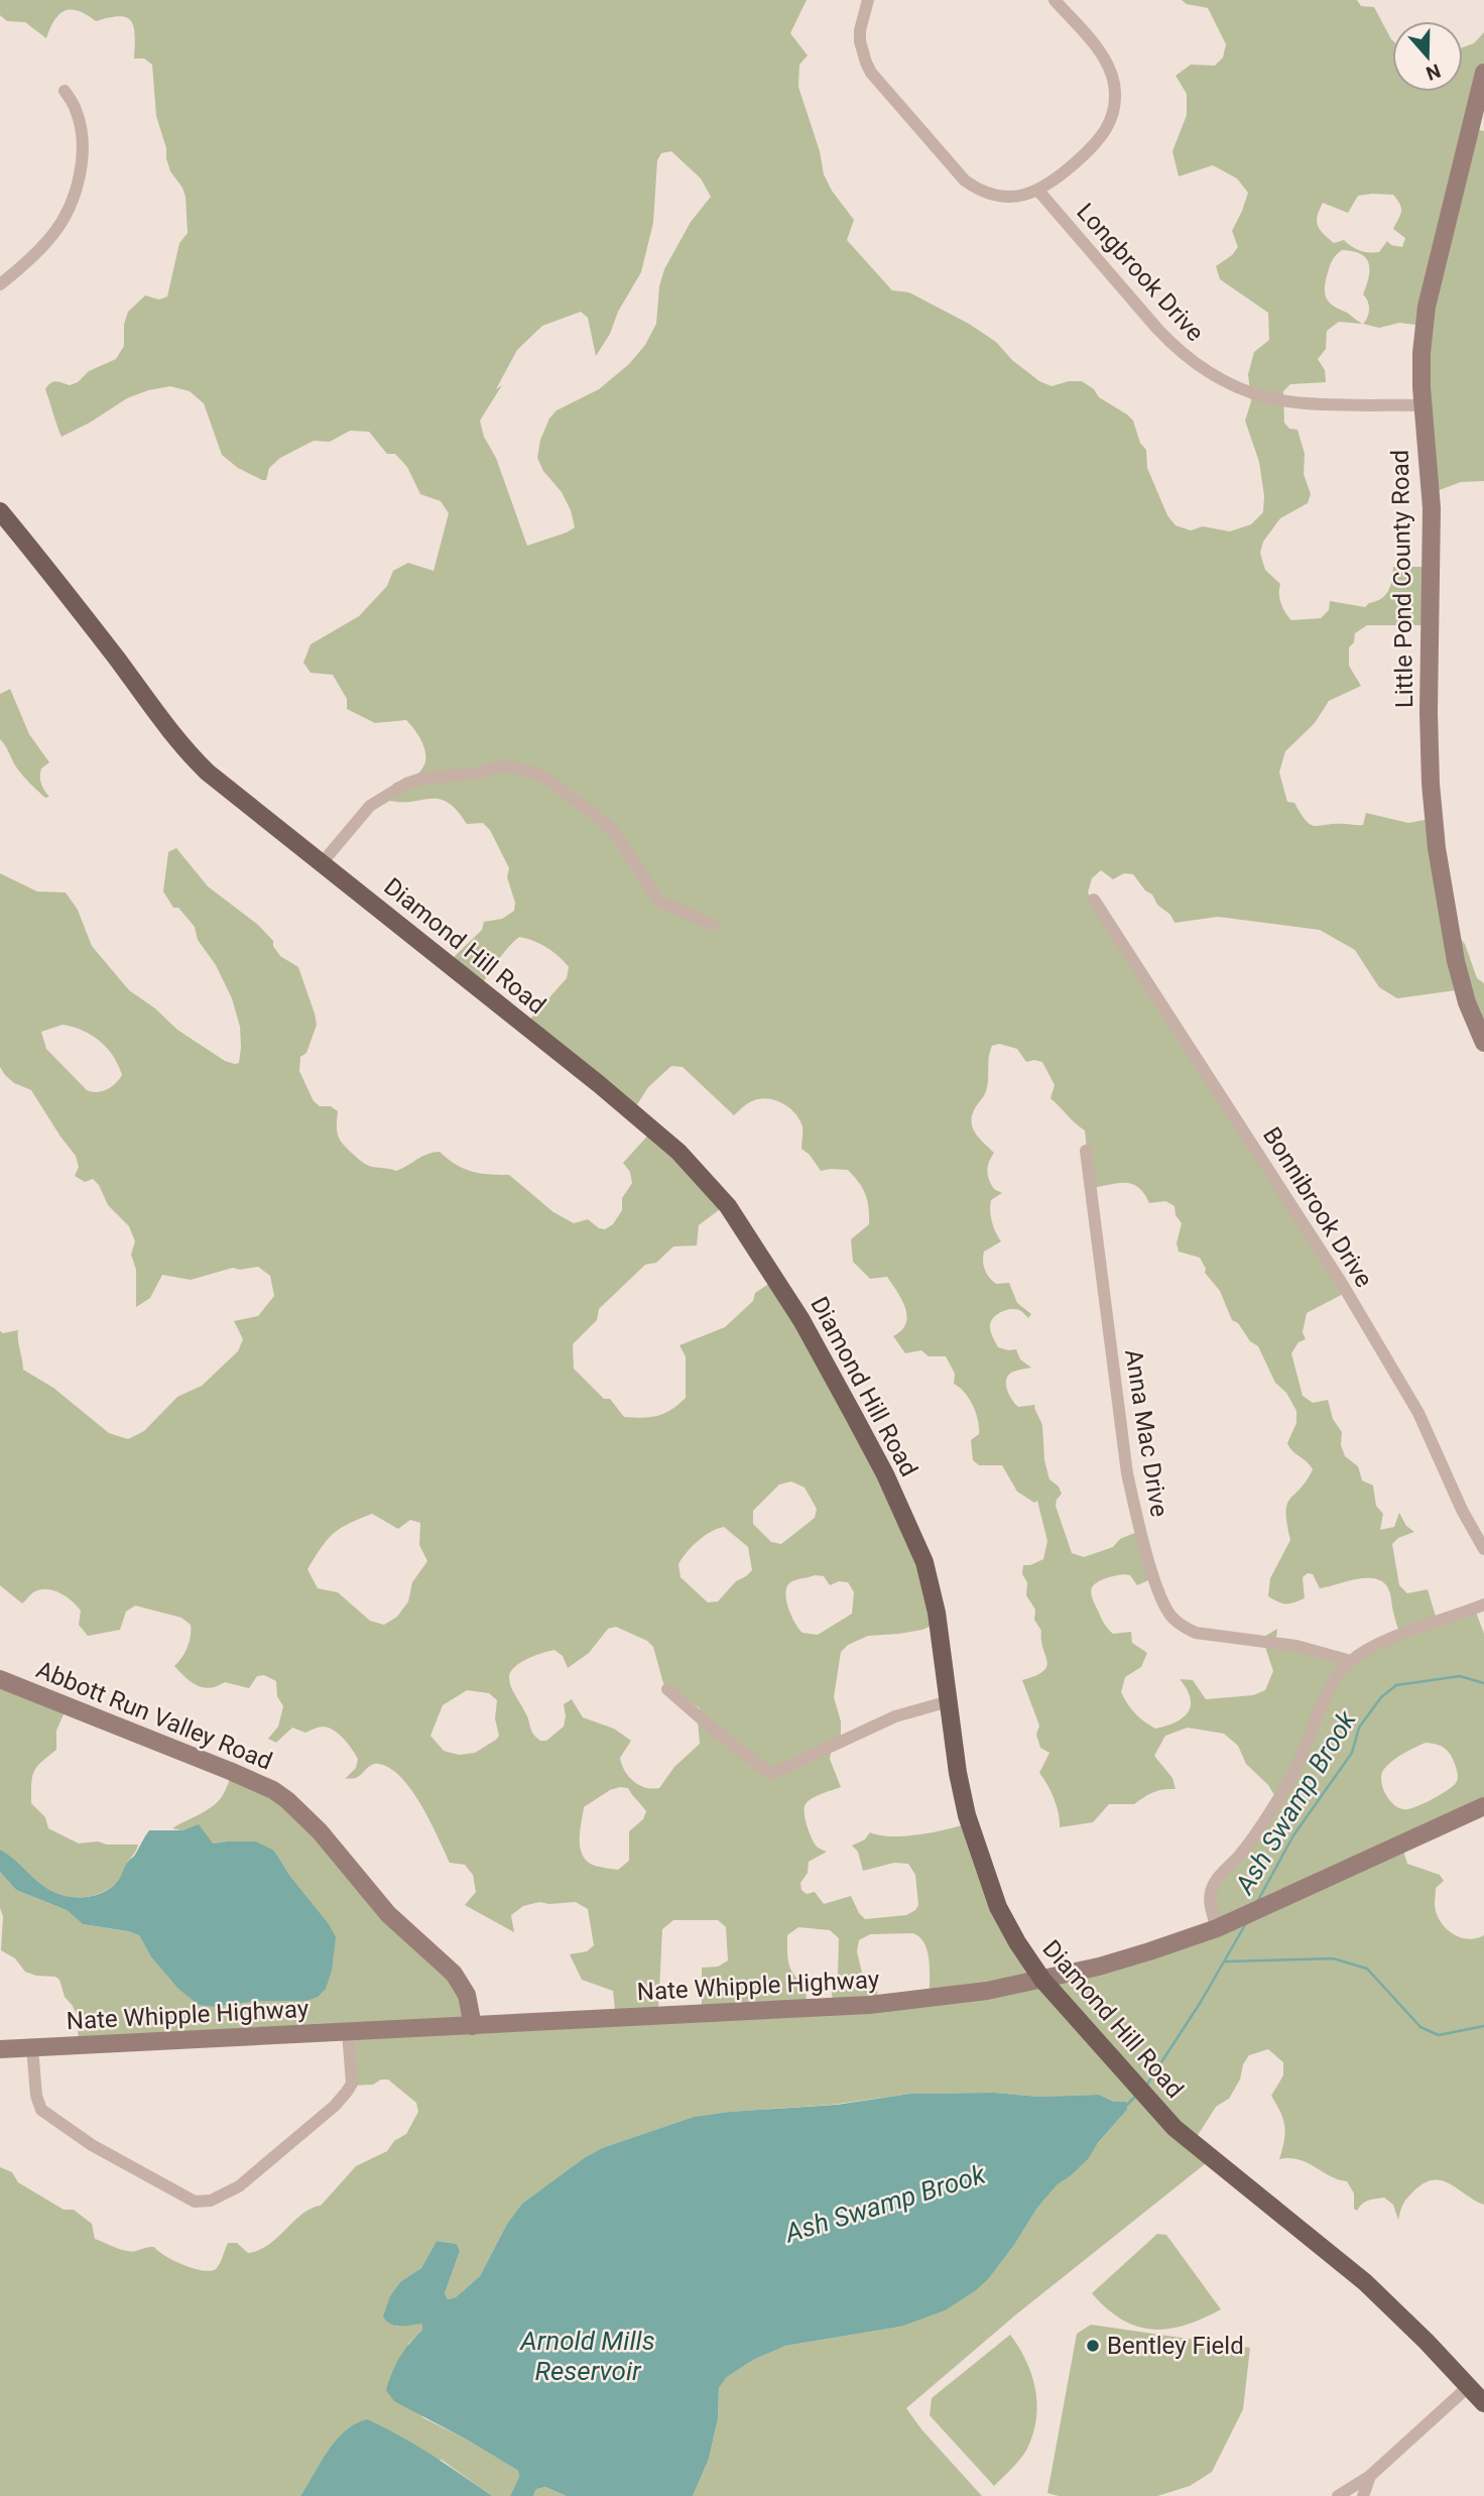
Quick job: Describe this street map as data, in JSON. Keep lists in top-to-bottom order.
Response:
{
  "streets": {
    "main road": ["Diamond Hill Road"],
    "street": [
      "Longbrook Drive",
      "Little Pond County Road",
      "Bonnibrook Drive",
      "Anna Mac Drive",
      "Abbott Run Valley Road",
      "Nate Whipple Highway"
    ]
  },
  "crossings": [
    ["Longbrook Drive", "Little Pond County Road"],
    ["Diamond Hill Road", "Nate Whipple Highway"],
    ["Abbott Run Valley Road", "Nate Whipple Highway"]
  ],
  "water": ["Ash Swamp Brook", "Arnold Mills Reservoir"],
  "places": ["Bentley Field"],
  "north": "bottom"
}
